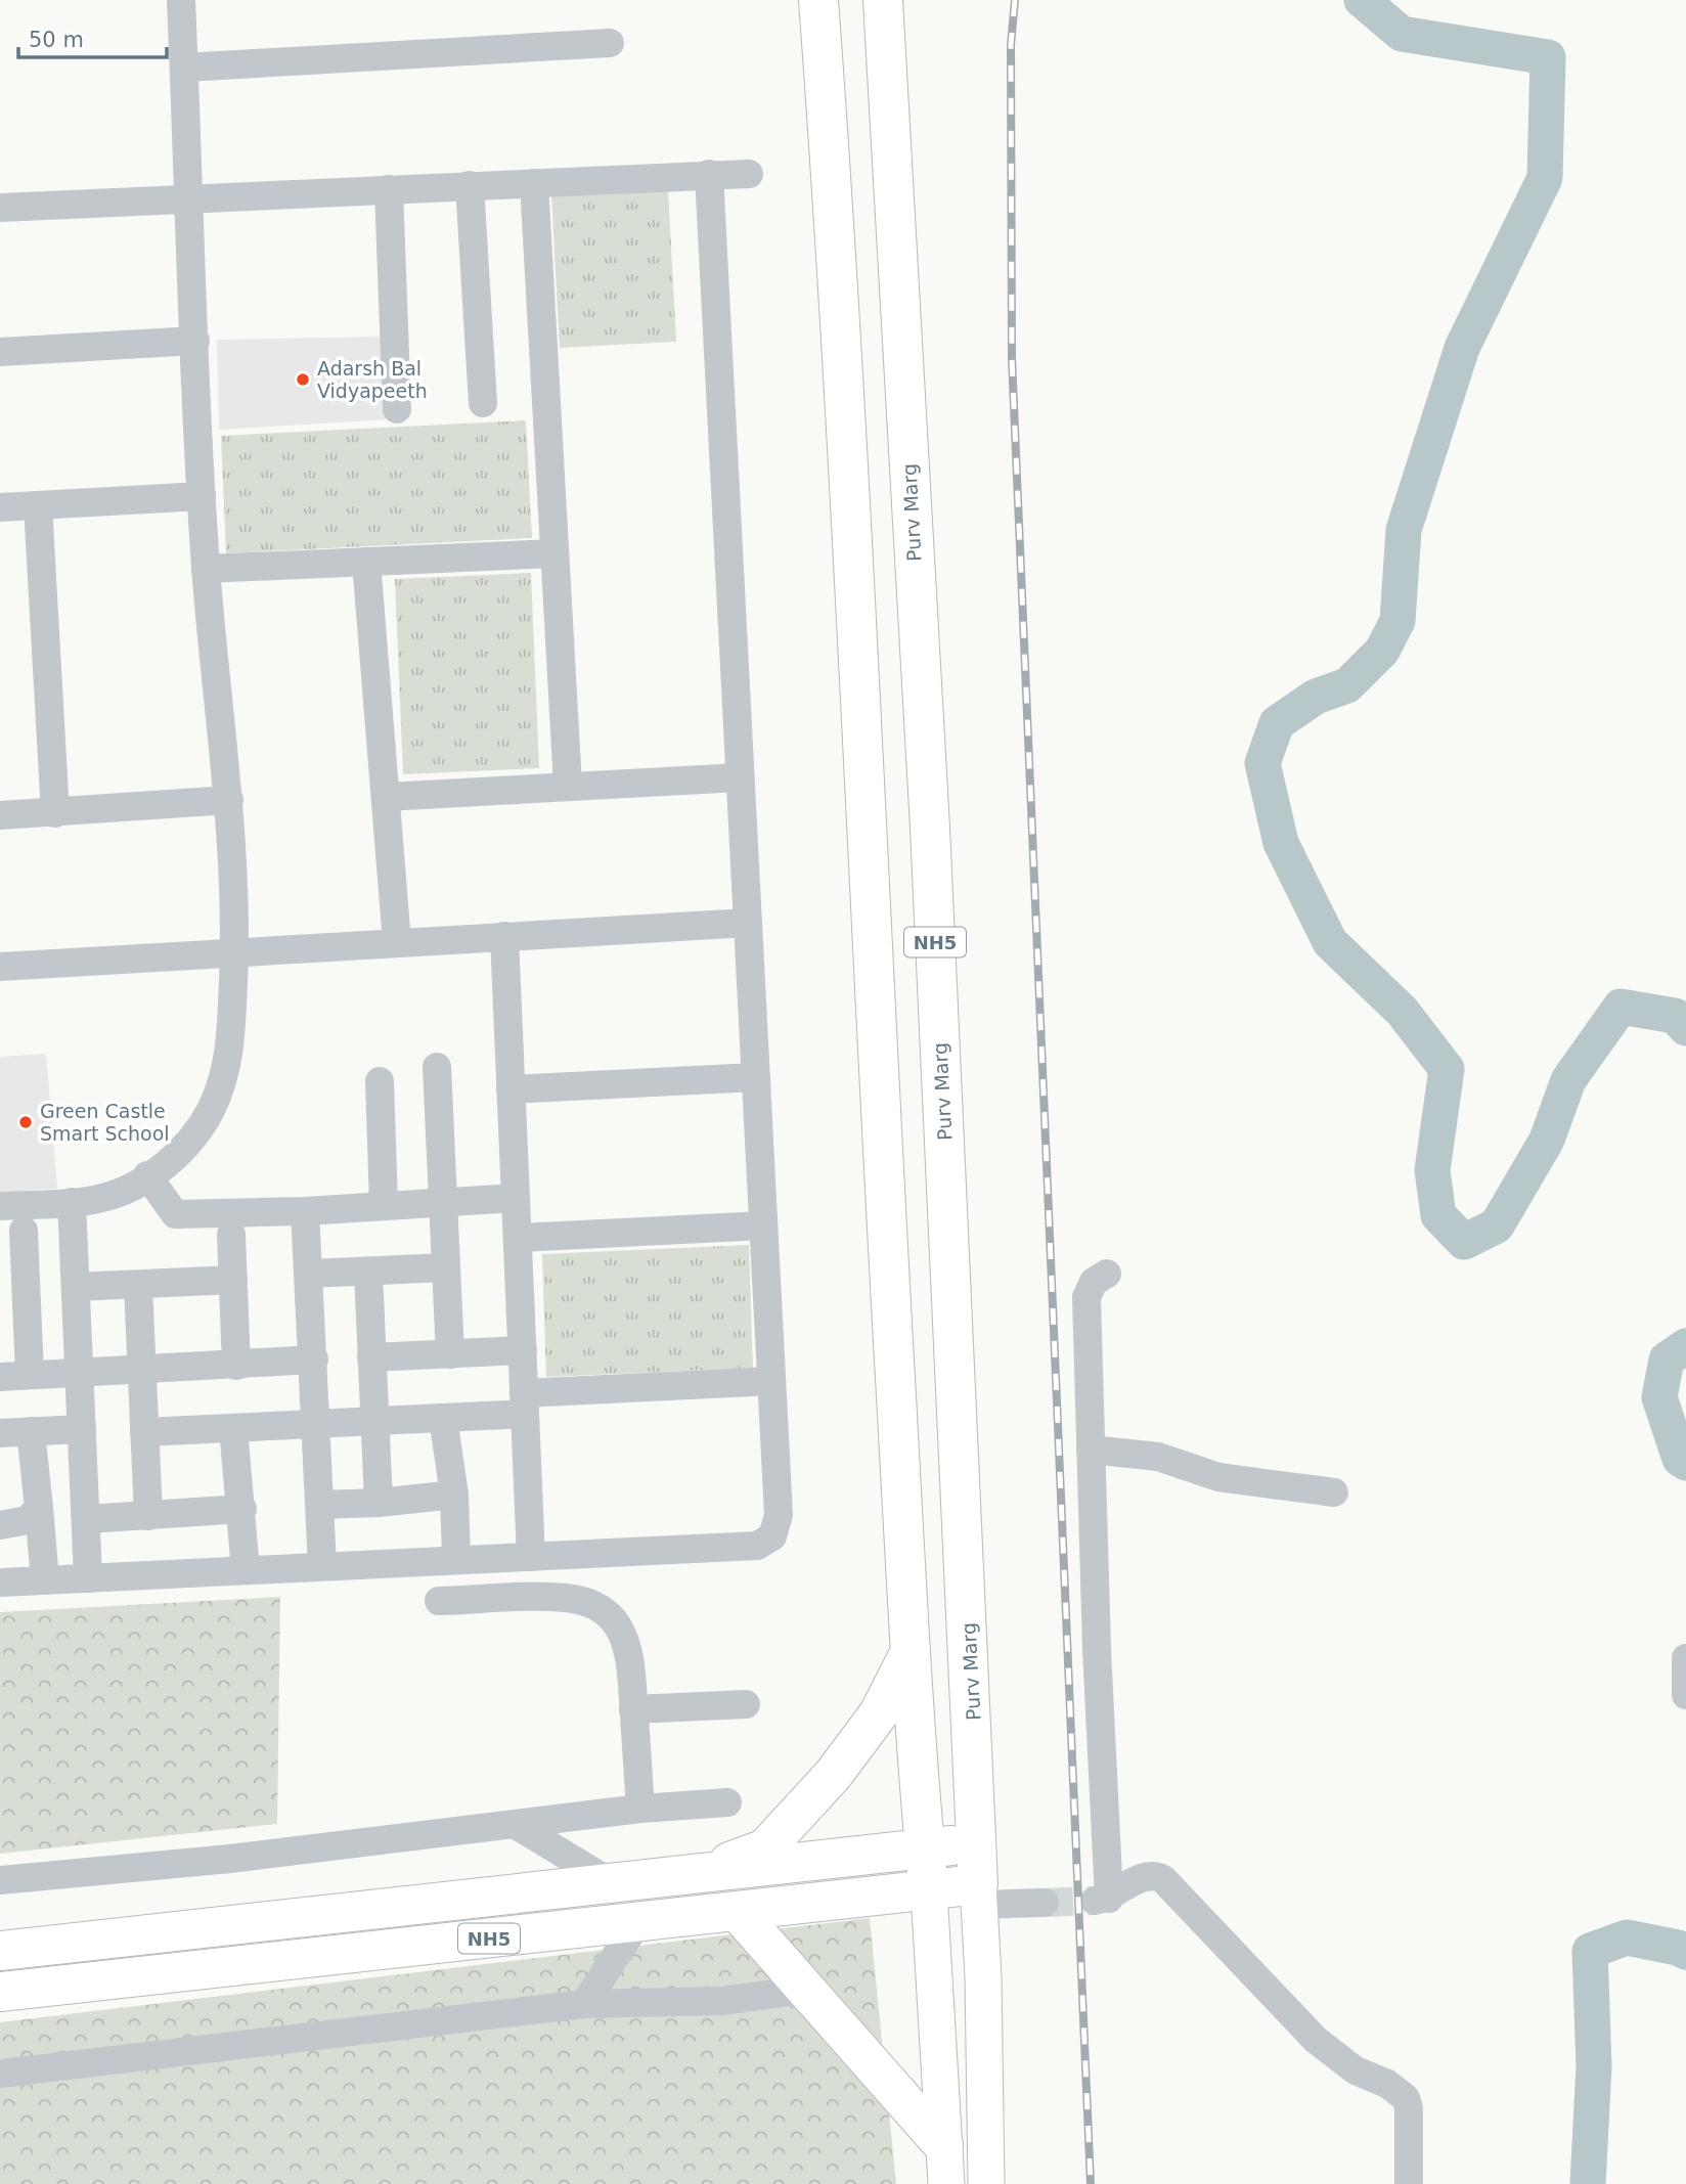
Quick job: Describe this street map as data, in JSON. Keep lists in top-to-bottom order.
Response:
{
  "streets": {
    "highway": ["Purv Marg", "NH5"]
  },
  "crossings": [
    ["Purv Marg", "NH5"]
  ],
  "places": ["Adarsh Bal Vidyapeeth", "Green Castle Smart School"],
  "scale_bar": "50 m"
}
